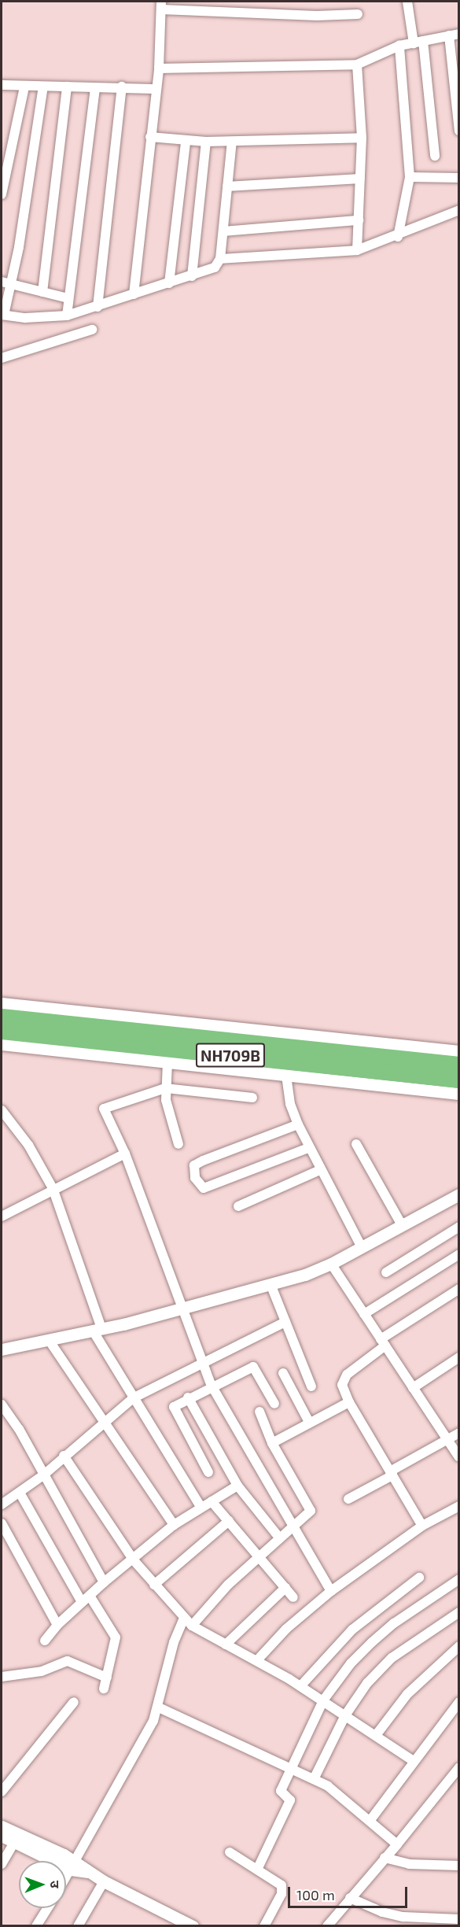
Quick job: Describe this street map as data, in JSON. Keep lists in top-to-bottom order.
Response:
{
  "streets": {
    "highway": ["NH709B"]
  },
  "scale_bar": "100 m",
  "north": "right"
}
